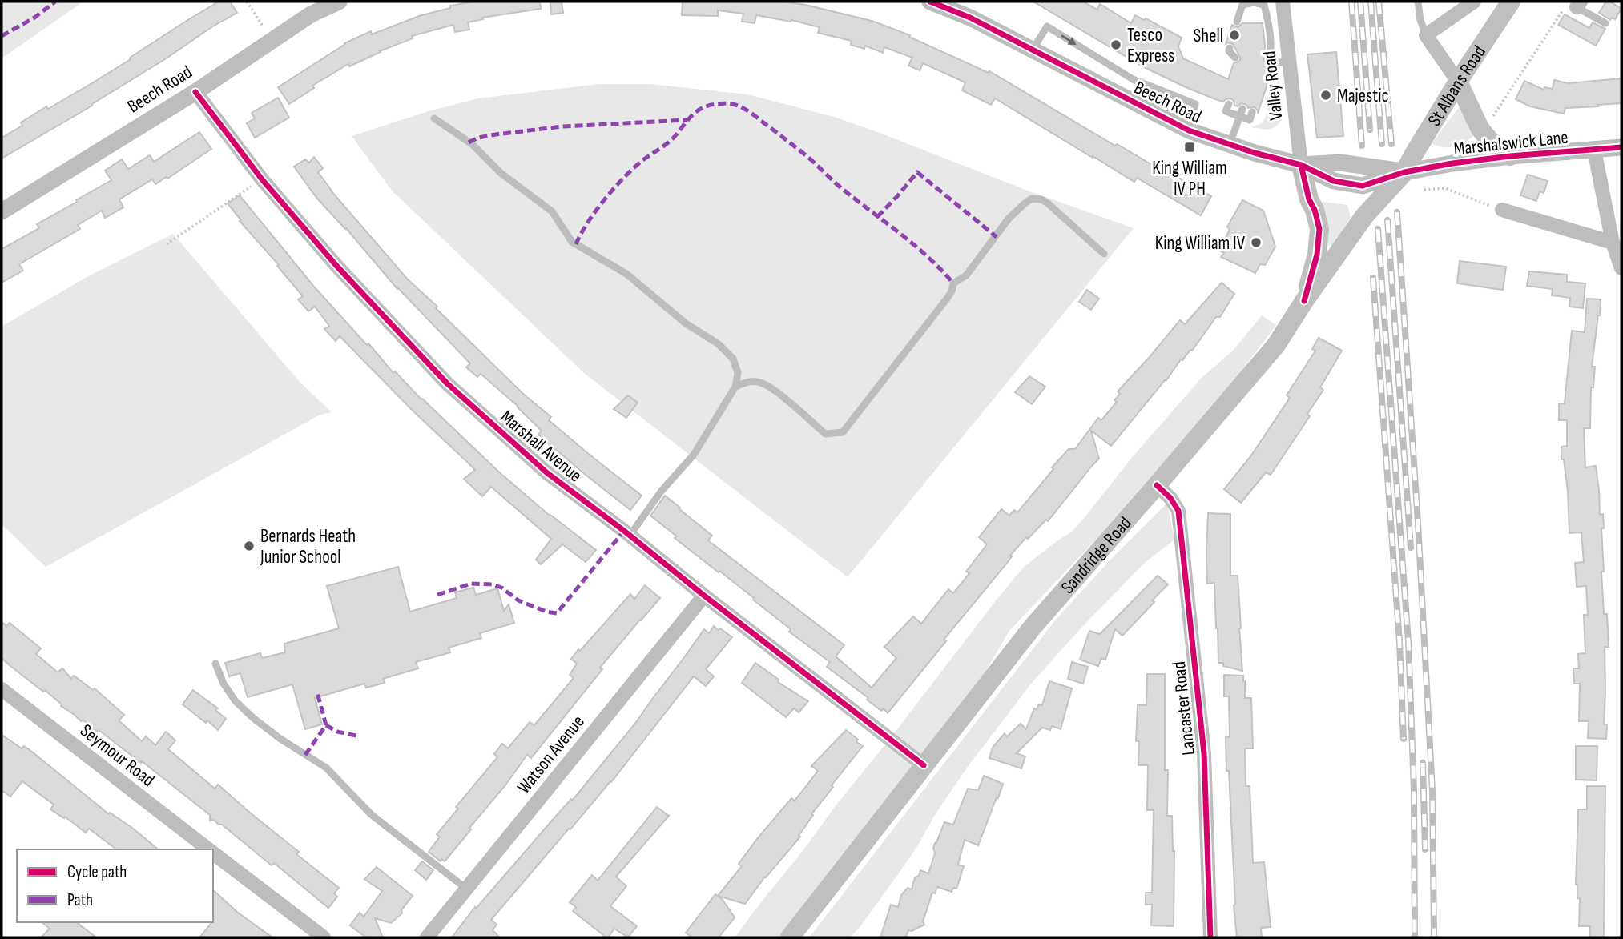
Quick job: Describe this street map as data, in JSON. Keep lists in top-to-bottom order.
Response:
{
  "streets": {
    "main road": ["St Albans Road", "Sandridge Road"],
    "street": [
      "Valley Road",
      "Beech Road",
      "Marshalswick Lane",
      "Marshall Avenue",
      "Lancaster Road",
      "Watson Avenue",
      "Seymour Road"
    ]
  },
  "crossings": [
    ["Valley Road", "Beech Road"],
    ["St Albans Road", "Beech Road"],
    ["St Albans Road", "Marshalswick Lane"],
    ["St Albans Road", "Sandridge Road"],
    ["Beech Road", "Marshalswick Lane"],
    ["Beech Road", "Marshall Avenue"],
    ["Beech Road", "Sandridge Road"],
    ["Marshalswick Lane", "Sandridge Road"],
    ["Marshall Avenue", "Sandridge Road"],
    ["Marshall Avenue", "Watson Avenue"],
    ["Sandridge Road", "Lancaster Road"]
  ],
  "places": {
    "other": [
      "Shell",
      "Tesco Express",
      "Majestic",
      "King William IV",
      "Bernards Heath Junior School"
    ],
    "transit": ["King William IV PH"]
  },
  "legend": ["Cycle path", "Path"]
}
